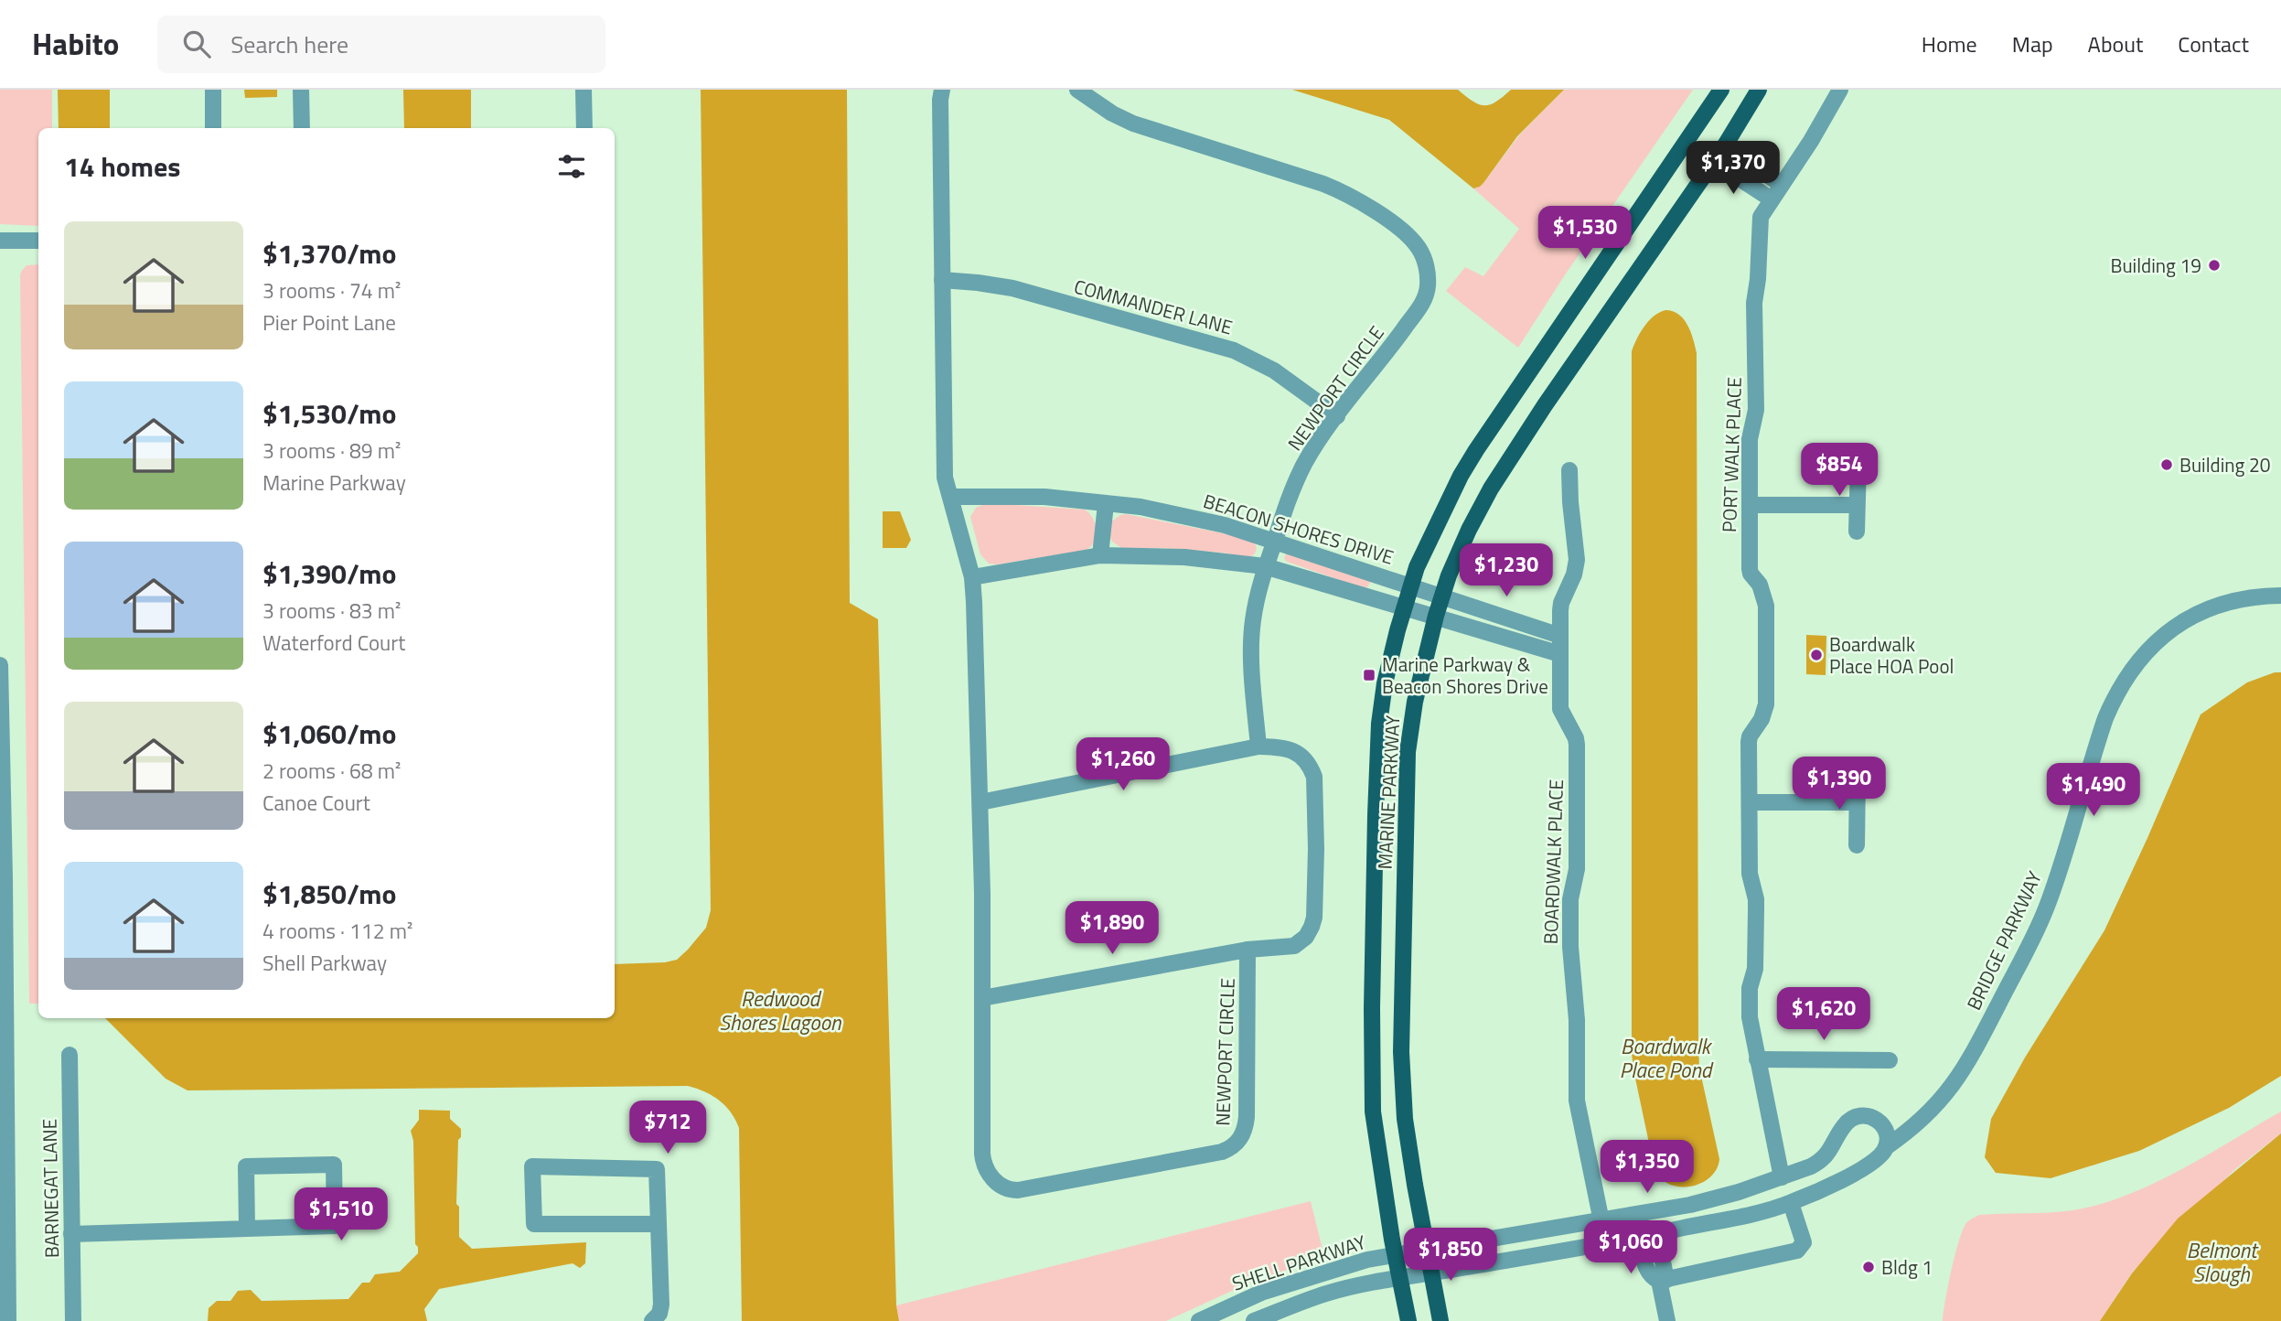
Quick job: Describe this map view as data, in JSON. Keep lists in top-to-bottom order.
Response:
{
  "streets": {
    "main road": ["MARINE PARKWAY"],
    "street": [
      "COMMANDER LANE",
      "NEWPORT CIRCLE",
      "PORT WALK PLACE",
      "BEACON SHORES DRIVE",
      "BOARDWALK PLACE",
      "BRIDGE PARKWAY",
      "BARNEGAT LANE",
      "SHELL PARKWAY"
    ]
  },
  "crossings": [
    ["COMMANDER LANE", "NEWPORT CIRCLE"],
    ["NEWPORT CIRCLE", "BEACON SHORES DRIVE"],
    ["PORT WALK PLACE", "SHELL PARKWAY"],
    ["BEACON SHORES DRIVE", "MARINE PARKWAY"],
    ["BEACON SHORES DRIVE", "BOARDWALK PLACE"],
    ["MARINE PARKWAY", "SHELL PARKWAY"],
    ["BOARDWALK PLACE", "SHELL PARKWAY"],
    ["BRIDGE PARKWAY", "SHELL PARKWAY"]
  ],
  "water": ["Redwood Shores Lagoon", "Boardwalk Place Pond", "Belmont Slough"],
  "places": {
    "other": [
      "Building 19",
      "Building 20",
      "Boardwalk Place HOA Pool",
      "Bldg 1"
    ],
    "transit": ["Marine Parkway & Beacon Shores Drive"]
  },
  "page": {
    "header": "Habito",
    "search": "Search here",
    "nav": [
      "Home",
      "Map",
      "About",
      "Contact"
    ],
    "heading": "14 homes",
    "price": [
      "$1,370",
      "$1,530",
      "$854",
      "$1,230",
      "$1,260",
      "$1,390",
      "$1,490",
      "$1,890",
      "$1,620",
      "$712",
      "$1,350",
      "$1,510",
      "$1,060",
      "$1,850"
    ],
    "list": [
      {
        "name": "$1,370/mo",
        "note": "3 rooms · 74 m² · Pier Point Lane"
      },
      {
        "name": "$1,530/mo",
        "note": "3 rooms · 89 m² · Marine Parkway"
      },
      {
        "name": "$1,390/mo",
        "note": "3 rooms · 83 m² · Waterford Court"
      },
      {
        "name": "$1,060/mo",
        "note": "2 rooms · 68 m² · Canoe Court"
      },
      {
        "name": "$1,850/mo",
        "note": "4 rooms · 112 m² · Shell Parkway"
      }
    ]
  }
}
